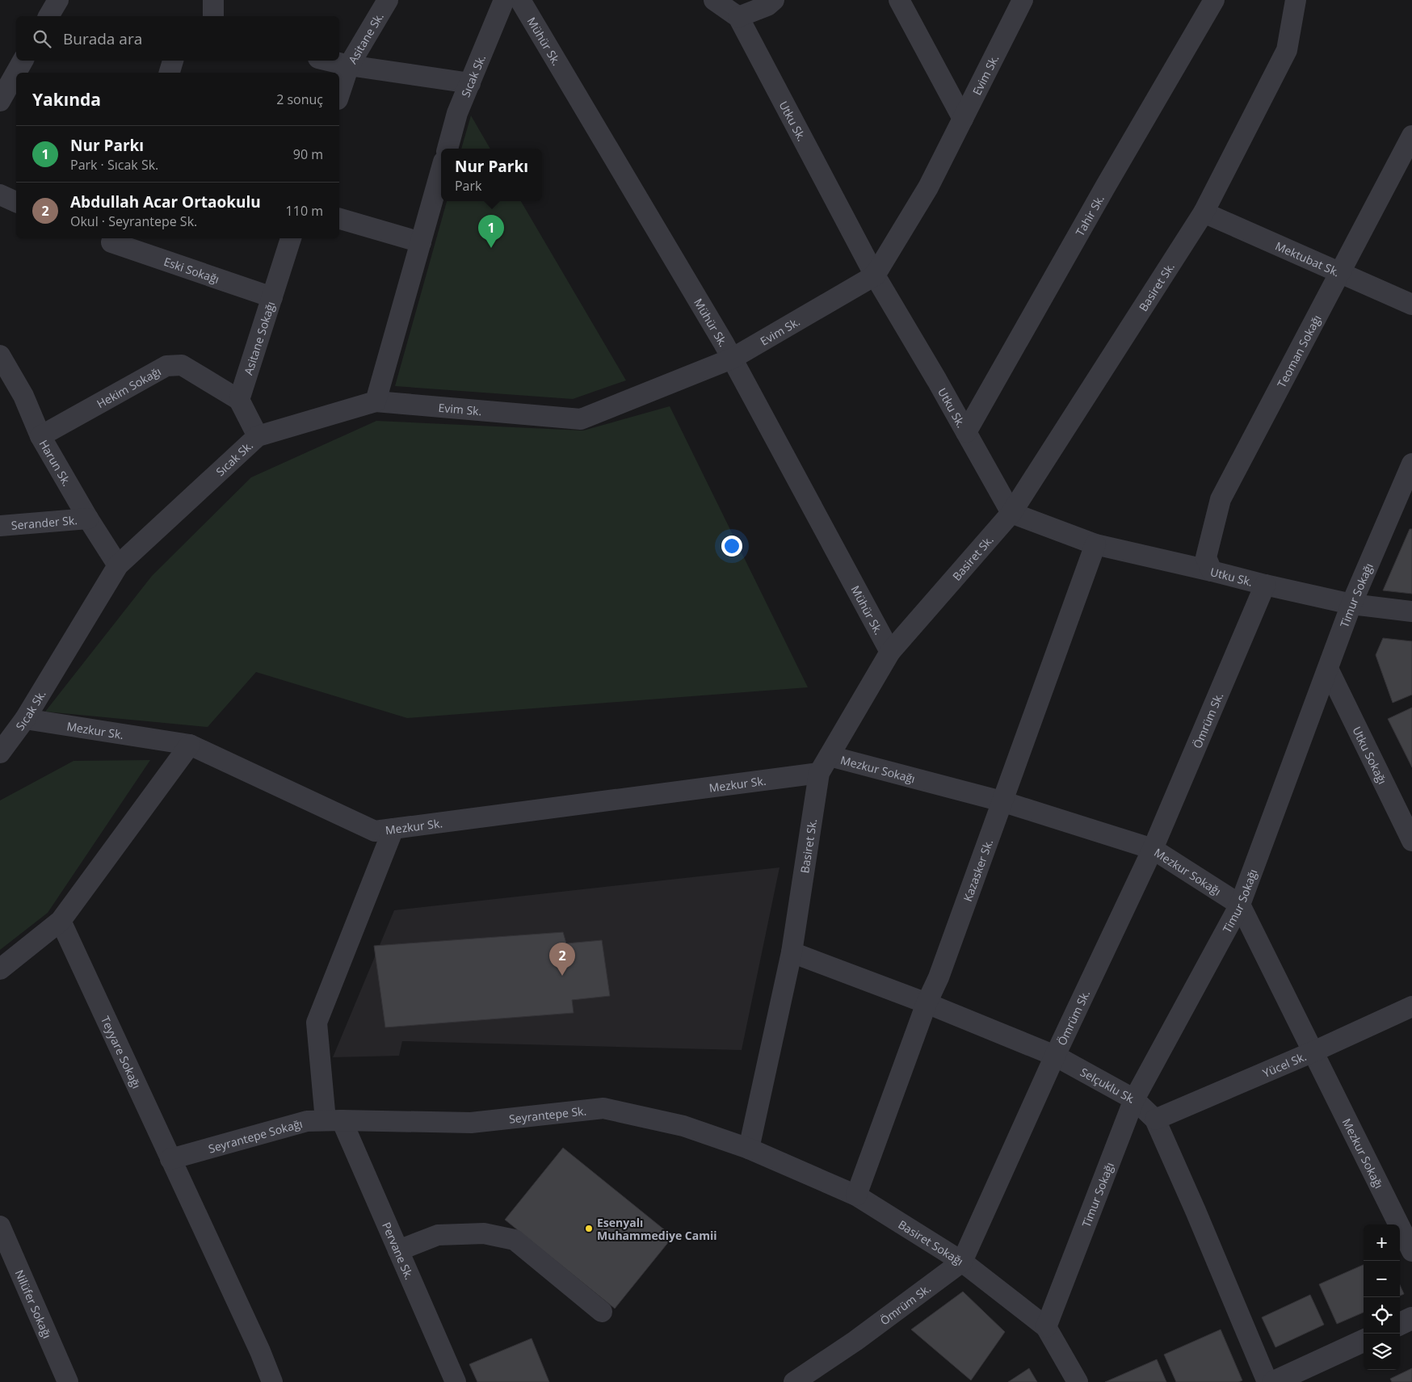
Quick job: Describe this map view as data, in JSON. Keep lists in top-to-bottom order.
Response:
{
  "streets": {
    "street": [
      "Asitane Sk.",
      "Mühür Sk.",
      "Sıcak Sk.",
      "Evim Sk.",
      "Utku Sk.",
      "Tahir Sk.",
      "Mektubat Sk.",
      "Eski Sokağı",
      "Basiret Sk.",
      "Asitane Sokağı",
      "Teoman Sokağı",
      "Hekim Sokağı",
      "Harun Sk.",
      "Serander Sk.",
      "Timur Sokağı",
      "Ömrüm Sk.",
      "Mezkur Sk.",
      "Utku Sokağı",
      "Mezkur Sokağı",
      "Kazasker Sk.",
      "Teyyare Sokağı",
      "Yücel Sk.",
      "Selçuklu Sk.",
      "Seyrantepe Sk.",
      "Seyrantepe Sokağı",
      "Basiret Sokağı",
      "Pervane Sk.",
      "Nilüfer Sokağı"
    ]
  },
  "crossings": [
    ["Mühür Sk.", "Evim Sk."],
    ["Mühür Sk.", "Basiret Sk."],
    ["Sıcak Sk.", "Evim Sk."],
    ["Sıcak Sk.", "Harun Sk."],
    ["Sıcak Sk.", "Mezkur Sk."],
    ["Evim Sk.", "Utku Sk."],
    ["Utku Sk.", "Tahir Sk."],
    ["Utku Sk.", "Basiret Sk."],
    ["Utku Sk.", "Teoman Sokağı"],
    ["Utku Sk.", "Timur Sokağı"],
    ["Utku Sk.", "Ömrüm Sk."],
    ["Utku Sk.", "Kazasker Sk."],
    ["Mektubat Sk.", "Basiret Sk."],
    ["Mektubat Sk.", "Teoman Sokağı"],
    ["Eski Sokağı", "Asitane Sokağı"],
    ["Basiret Sk.", "Mezkur Sk."],
    ["Basiret Sk.", "Mezkur Sokağı"],
    ["Basiret Sk.", "Selçuklu Sk."],
    ["Basiret Sk.", "Seyrantepe Sk."],
    ["Basiret Sk.", "Basiret Sokağı"],
    ["Asitane Sokağı", "Hekim Sokağı"],
    ["Hekim Sokağı", "Harun Sk."],
    ["Harun Sk.", "Serander Sk."],
    ["Timur Sokağı", "Utku Sokağı"],
    ["Timur Sokağı", "Mezkur Sokağı"],
    ["Timur Sokağı", "Selçuklu Sk."],
    ["Timur Sokağı", "Basiret Sokağı"],
    ["Ömrüm Sk.", "Mezkur Sokağı"],
    ["Ömrüm Sk.", "Selçuklu Sk."],
    ["Ömrüm Sk.", "Basiret Sokağı"],
    ["Mezkur Sk.", "Mezkur Sokağı"],
    ["Mezkur Sk.", "Pervane Sk."],
    ["Mezkur Sokağı", "Kazasker Sk."],
    ["Mezkur Sokağı", "Yücel Sk."],
    ["Kazasker Sk.", "Selçuklu Sk."],
    ["Kazasker Sk.", "Basiret Sokağı"],
    ["Teyyare Sokağı", "Seyrantepe Sokağı"],
    ["Yücel Sk.", "Selçuklu Sk."],
    ["Seyrantepe Sk.", "Seyrantepe Sokağı"],
    ["Seyrantepe Sk.", "Basiret Sokağı"],
    ["Seyrantepe Sk.", "Pervane Sk."],
    ["Seyrantepe Sokağı", "Pervane Sk."]
  ],
  "places": ["Esenyalı Muhammediye Camii"],
  "page": {
    "search": "Burada ara",
    "heading": ["Yakında", "2 sonuç"],
    "list": [
      {
        "mark": "1",
        "name": "Nur Parkı",
        "note": "Park · Sıcak Sk.",
        "value": "90 m"
      },
      {
        "mark": "2",
        "name": "Abdullah Acar Ortaokulu",
        "note": "Okul · Seyrantepe Sk.",
        "value": "110 m"
      }
    ],
    "popup": ["Nur Parkı", "Park"],
    "pins": ["1", "2"],
    "map_buttons": ["+", "−"]
  }
}
